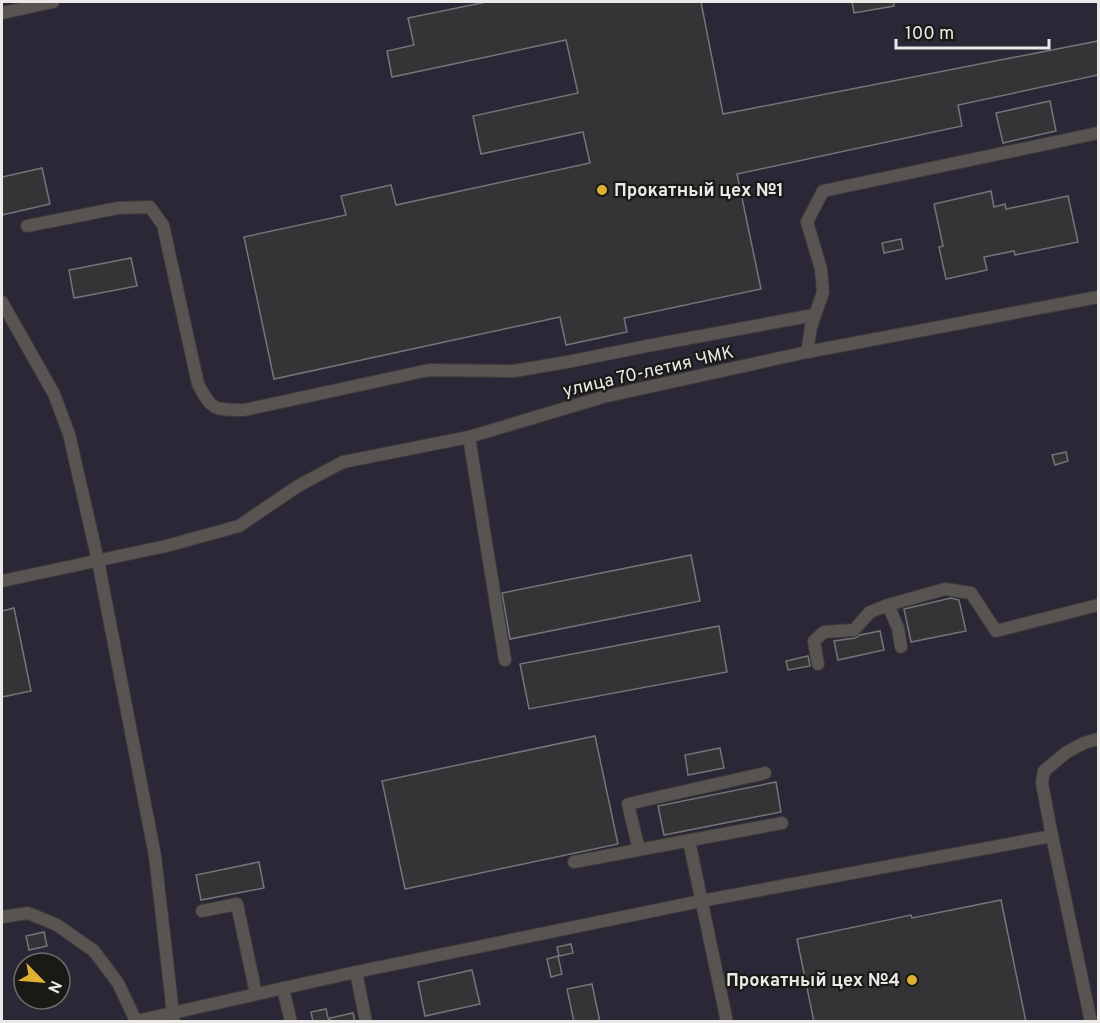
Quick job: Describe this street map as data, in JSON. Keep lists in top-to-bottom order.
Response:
{
  "streets": {
    "street": ["улица 70-летия ЧМК"]
  },
  "places": ["Прокатный цех №1", "Прокатный цех №4"],
  "scale_bar": "100 m",
  "north": "bottom right"
}
